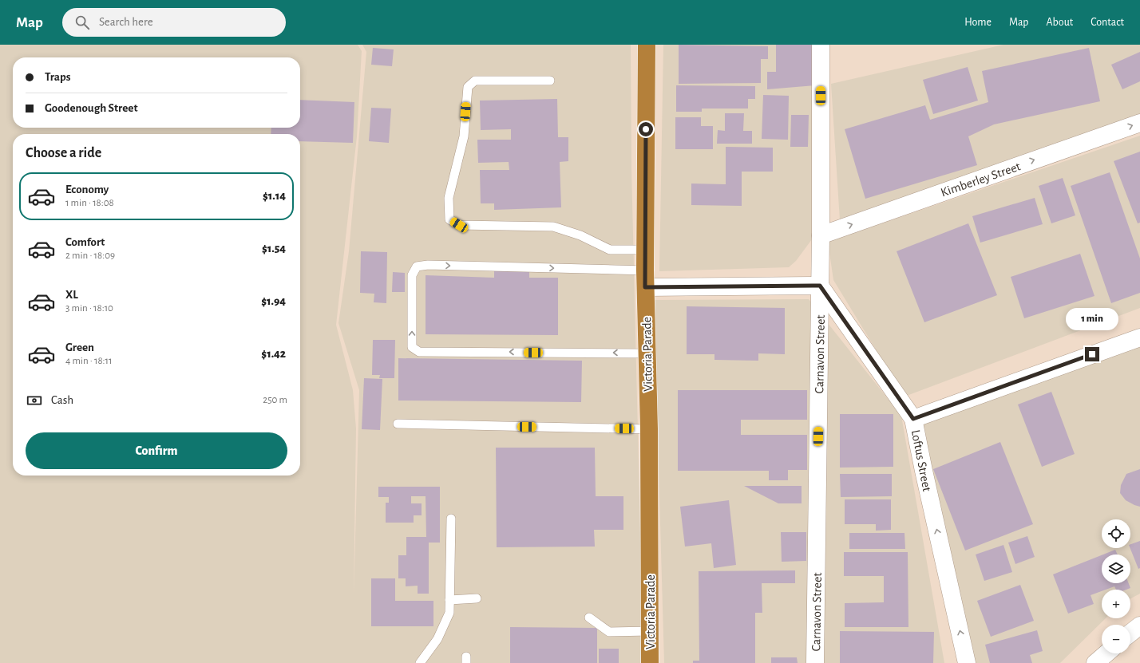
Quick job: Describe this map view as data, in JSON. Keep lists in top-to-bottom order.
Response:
{
  "streets": {
    "highway": ["Victoria Parade"],
    "street": ["Kimberley Street", "Carnavon Street", "Loftus Street"]
  },
  "crossings": [
    ["Kimberley Street", "Carnavon Street"],
    ["Carnavon Street", "Loftus Street"]
  ],
  "one_way": ["Kimberley Street", "Loftus Street"],
  "page": {
    "header": "Map",
    "search": "Search here",
    "nav": [
      "Home",
      "Map",
      "About",
      "Contact"
    ],
    "banner": ["Traps", "Goodenough Street"],
    "heading": "Choose a ride",
    "list": [
      {
        "name": "Economy",
        "note": "1 min · 18:08",
        "value": "$1.14"
      },
      {
        "name": "Comfort",
        "note": "2 min · 18:09",
        "value": "$1.54"
      },
      {
        "name": "XL",
        "note": "3 min · 18:10",
        "value": "$1.94"
      },
      {
        "name": "Green",
        "note": "4 min · 18:11",
        "value": "$1.42"
      }
    ],
    "bubble": "1 min",
    "pay": ["Cash", "250 m"],
    "buttons": "Confirm",
    "map_buttons": ["+", "−"]
  }
}
